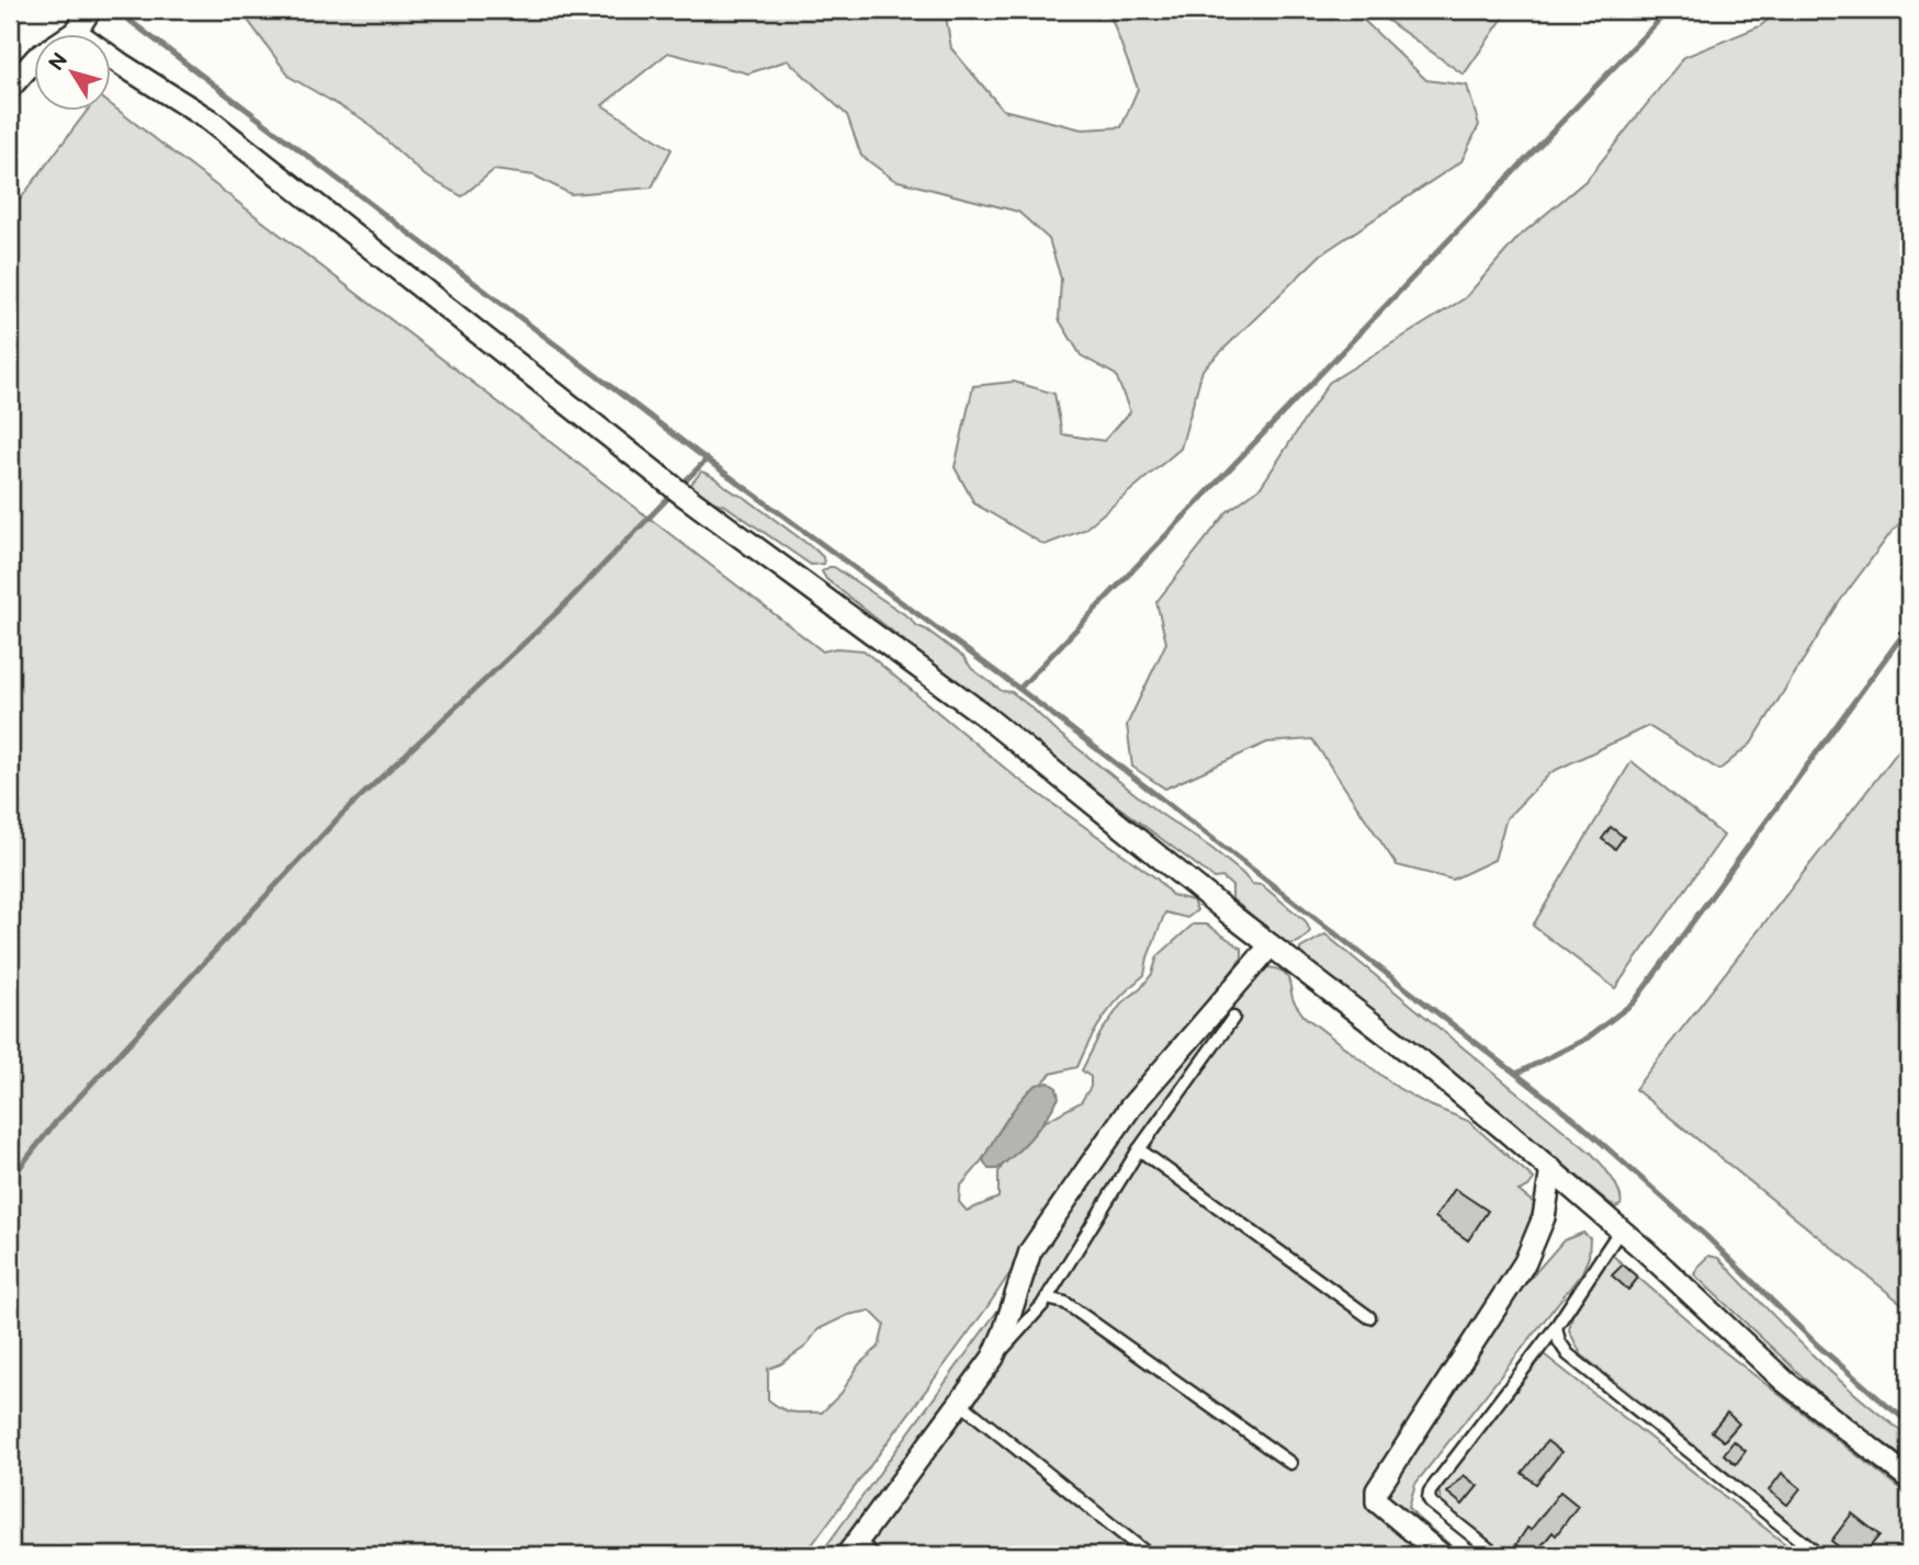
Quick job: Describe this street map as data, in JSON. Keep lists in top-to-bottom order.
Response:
{
  "north": "top left"
}
